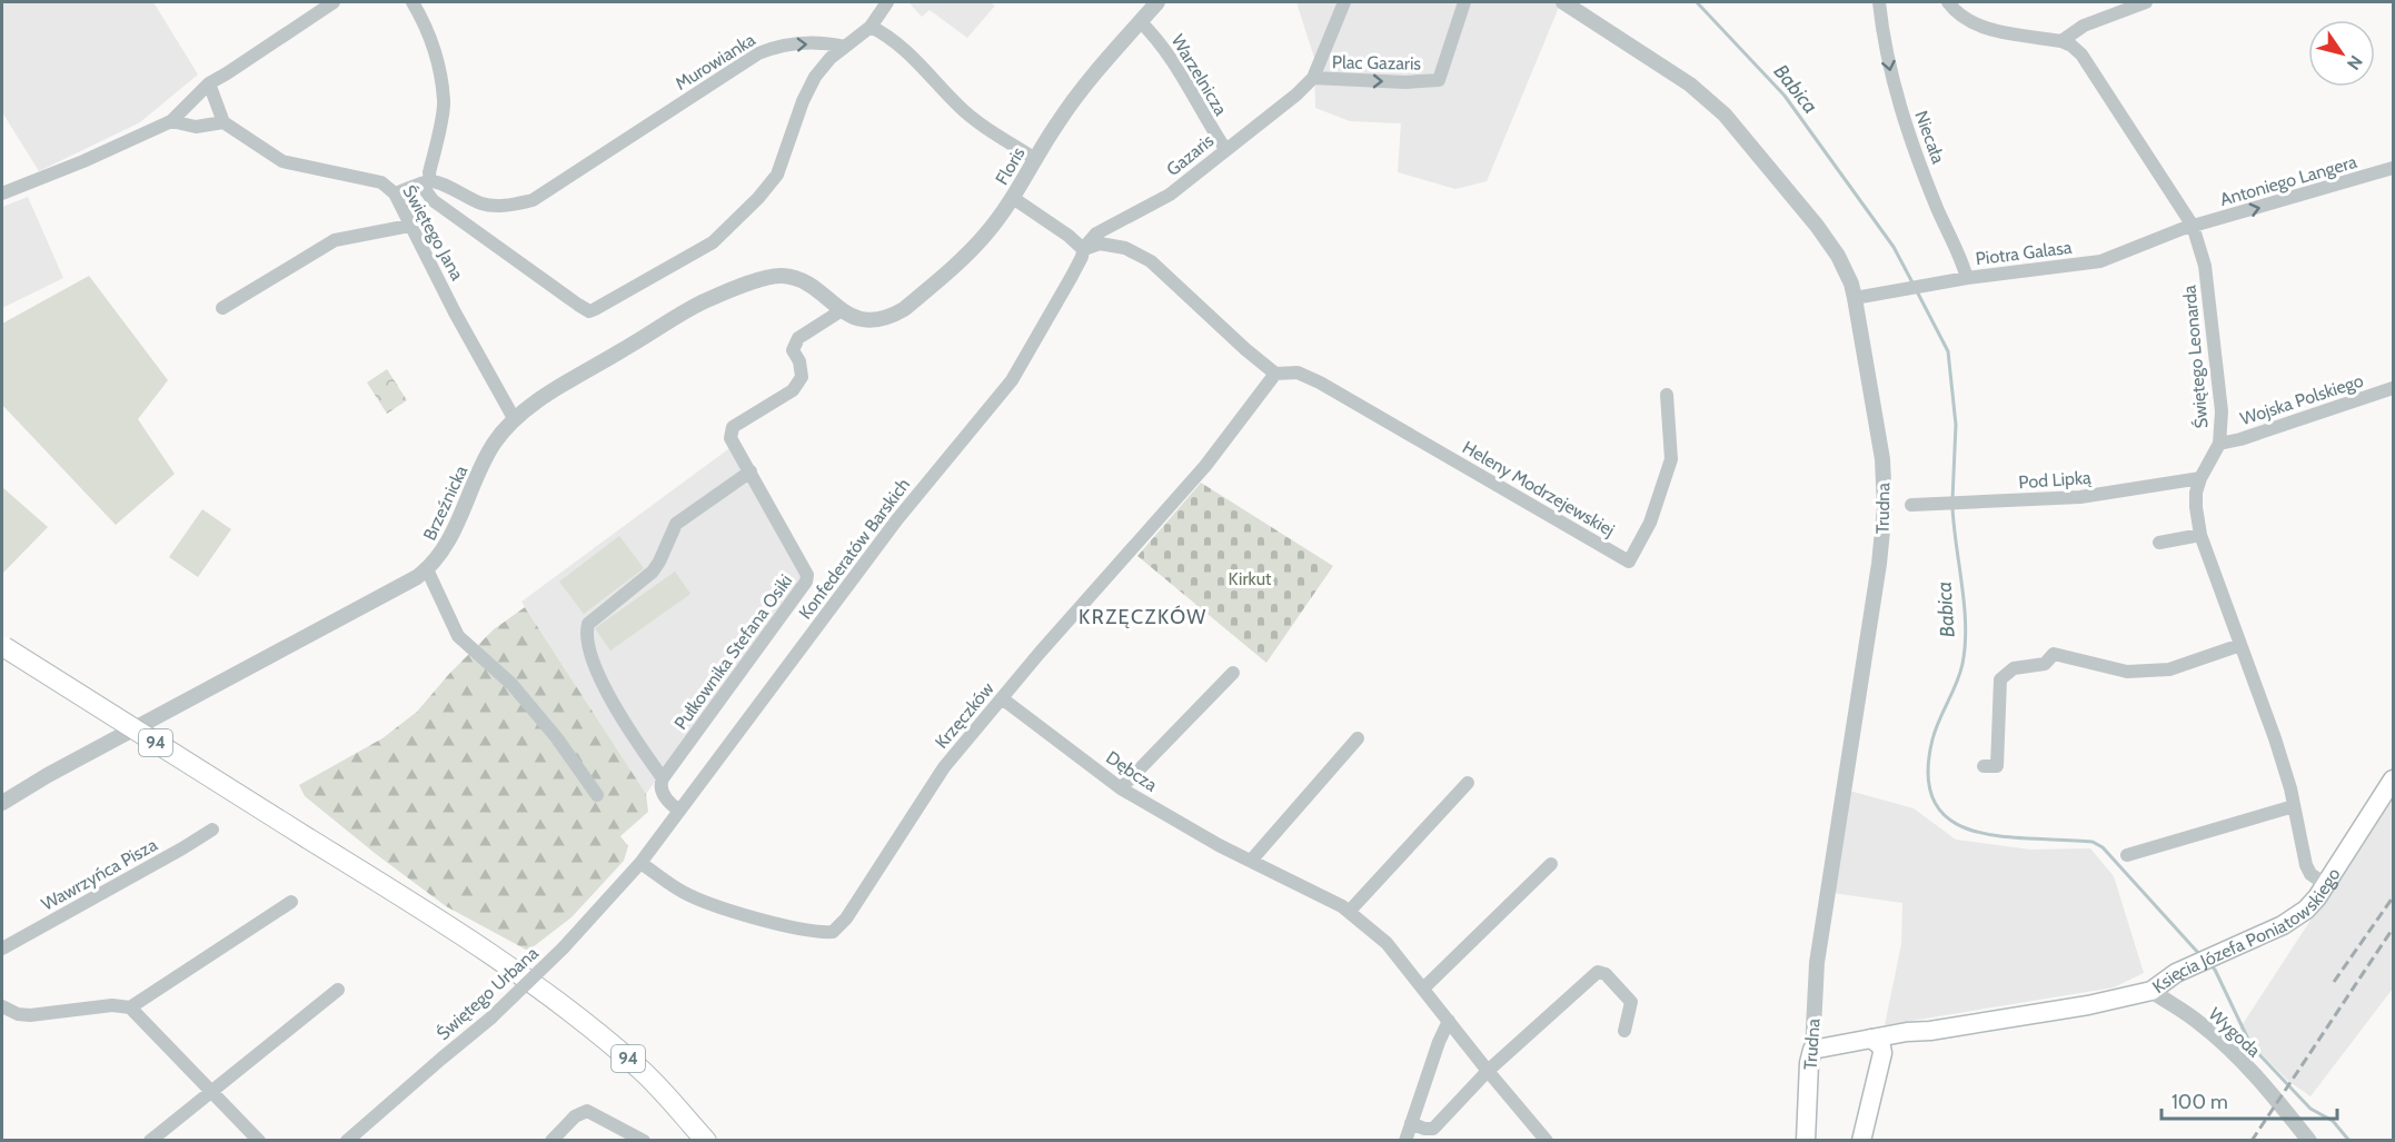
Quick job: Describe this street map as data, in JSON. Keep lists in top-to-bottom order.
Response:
{
  "streets": {
    "main road": ["Trudna", "94", "Księcia Józefa Poniatowskiego"],
    "street": [
      "Murowianka",
      "Plac Gazaris",
      "Warzelnicza",
      "Niecała",
      "Gazaris",
      "Floris",
      "Antoniego Langera",
      "Świętego Jana",
      "Piotra Galasa",
      "Świętego Leonarda",
      "Wojska Polskiego",
      "Pod Lipką",
      "Heleny Modrzejewskiej",
      "Brzeźnicka",
      "Konfederatów Barskich",
      "Pułkownika Stefana Osiki",
      "Krzęczków",
      "Dębcza",
      "Wawrzyńca Pisza",
      "Świętego Urbana",
      "Wygoda"
    ]
  },
  "crossings": [
    ["Plac Gazaris", "Gazaris"],
    ["Warzelnicza", "Gazaris"],
    ["Warzelnicza", "Floris"],
    ["Niecała", "Piotra Galasa"],
    ["Gazaris", "Konfederatów Barskich"],
    ["Floris", "Brzeźnicka"],
    ["Antoniego Langera", "Piotra Galasa"],
    ["Antoniego Langera", "Świętego Leonarda"],
    ["Świętego Jana", "Brzeźnicka"],
    ["Piotra Galasa", "Świętego Leonarda"],
    ["Piotra Galasa", "Trudna"],
    ["Świętego Leonarda", "Wojska Polskiego"],
    ["Świętego Leonarda", "Pod Lipką"],
    ["Świętego Leonarda", "Księcia Józefa Poniatowskiego"],
    ["Heleny Modrzejewskiej", "Krzęczków"],
    ["Brzeźnicka", "Pułkownika Stefana Osiki"],
    ["Trudna", "Księcia Józefa Poniatowskiego"],
    ["Konfederatów Barskich", "Krzęczków"],
    ["Konfederatów Barskich", "Świętego Urbana"],
    ["Krzęczków", "Dębcza"],
    ["Krzęczków", "Świętego Urbana"],
    ["Księcia Józefa Poniatowskiego", "Wygoda"]
  ],
  "one_way": [
    "Murowianka",
    "Plac Gazaris",
    "Niecała",
    "Antoniego Langera"
  ],
  "districts": ["KRZĘCZKÓW"],
  "water": ["Babica"],
  "parks": ["Kirkut"],
  "scale_bar": "100 m",
  "north": "bottom right"
}
